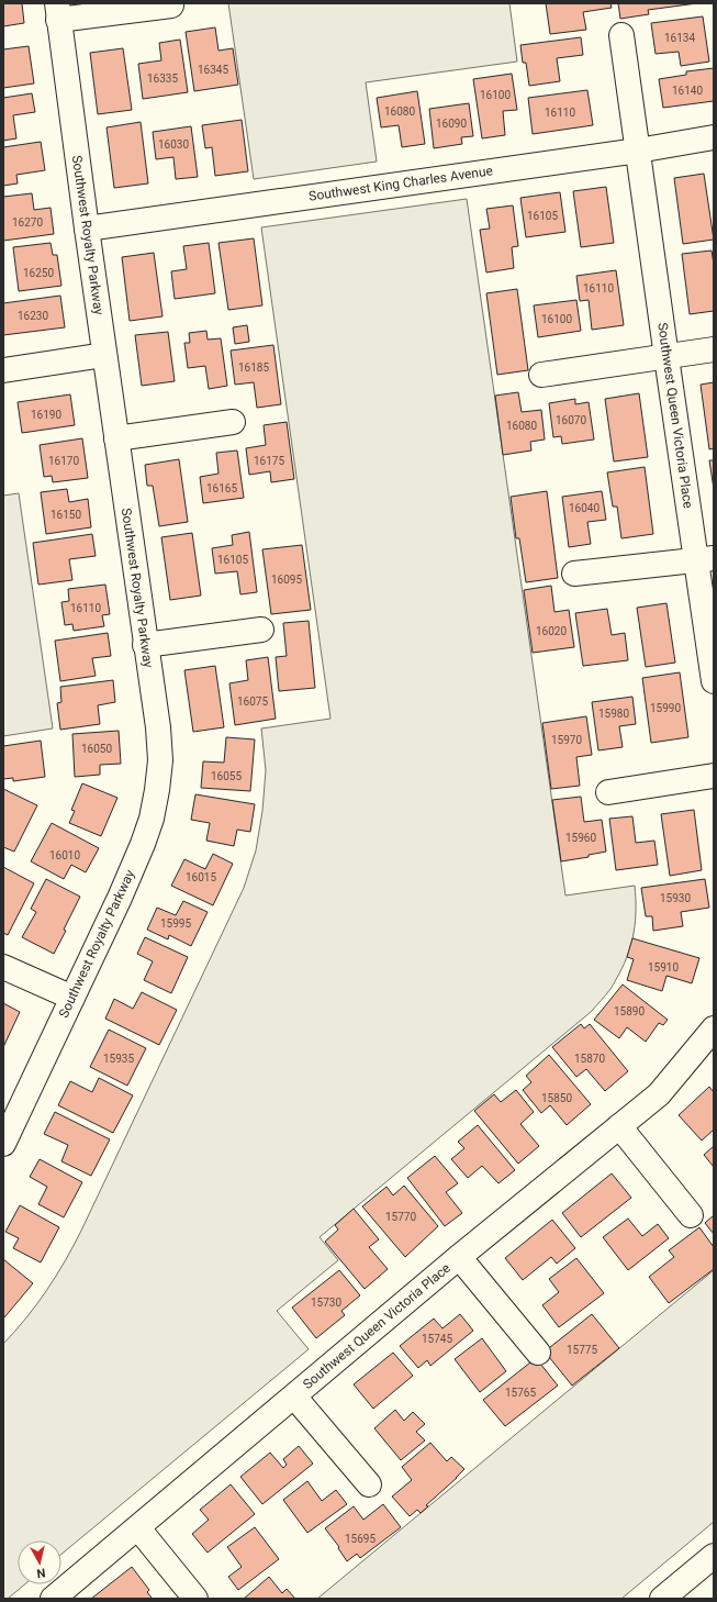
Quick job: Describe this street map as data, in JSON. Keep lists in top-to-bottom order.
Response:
{
  "streets": {
    "street": ["Southwest King Charles Avenue", "Southwest Royalty Parkway", "Southwest Queen Victoria Place"]
  },
  "crossings": [
    ["Southwest King Charles Avenue", "Southwest Royalty Parkway"],
    ["Southwest King Charles Avenue", "Southwest Queen Victoria Place"]
  ],
  "house_numbers": [
    "16134",
    "16345",
    "16335",
    "16140",
    "16100",
    "16080",
    "16110",
    "16090",
    "16030",
    "16105",
    "16270",
    "16250",
    "16110",
    "16230",
    "16100",
    "16185",
    "16190",
    "16070",
    "16080",
    "16170",
    "16175",
    "16165",
    "16040",
    "16150",
    "16105",
    "16095",
    "16110",
    "16020",
    "16075",
    "15990",
    "15980",
    "15970",
    "16050",
    "16055",
    "15960",
    "16010",
    "16015",
    "15930",
    "15995",
    "15910",
    "15890",
    "15935",
    "15870",
    "15850",
    "15770",
    "15730",
    "15745",
    "15775",
    "15765",
    "15695"
  ],
  "north": "bottom"
}
